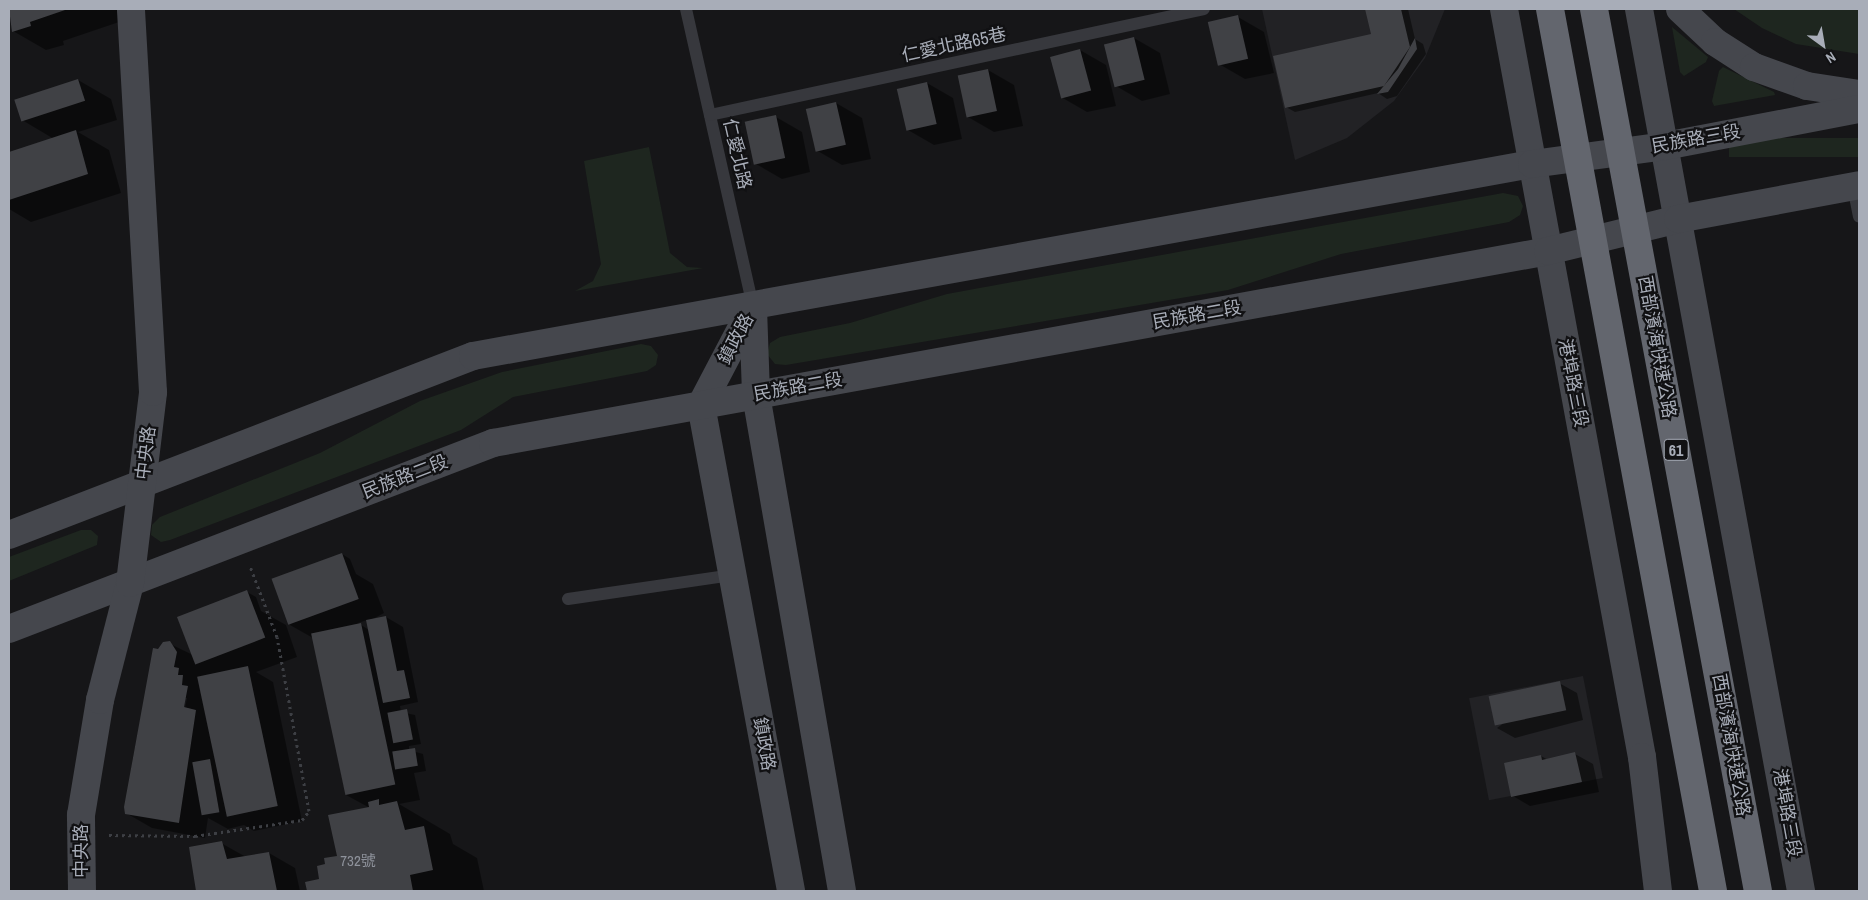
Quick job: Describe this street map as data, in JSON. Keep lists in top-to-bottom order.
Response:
{
  "streets": {
    "highway": ["西部濱海快速公路", "61"],
    "street": [
      "民族路三段",
      "民族路二段",
      "鎮政路",
      "港埠路三段",
      "中央路"
    ],
    "lane": ["仁愛北路65巷", "仁愛北路"]
  },
  "crossings": [
    ["仁愛北路65巷", "仁愛北路"],
    ["民族路三段", "港埠路三段"],
    ["仁愛北路", "鎮政路"],
    ["民族路二段", "鎮政路"],
    ["民族路二段", "港埠路三段"],
    ["民族路二段", "中央路"]
  ],
  "house_numbers": ["732號"],
  "north": "bottom right"
}
